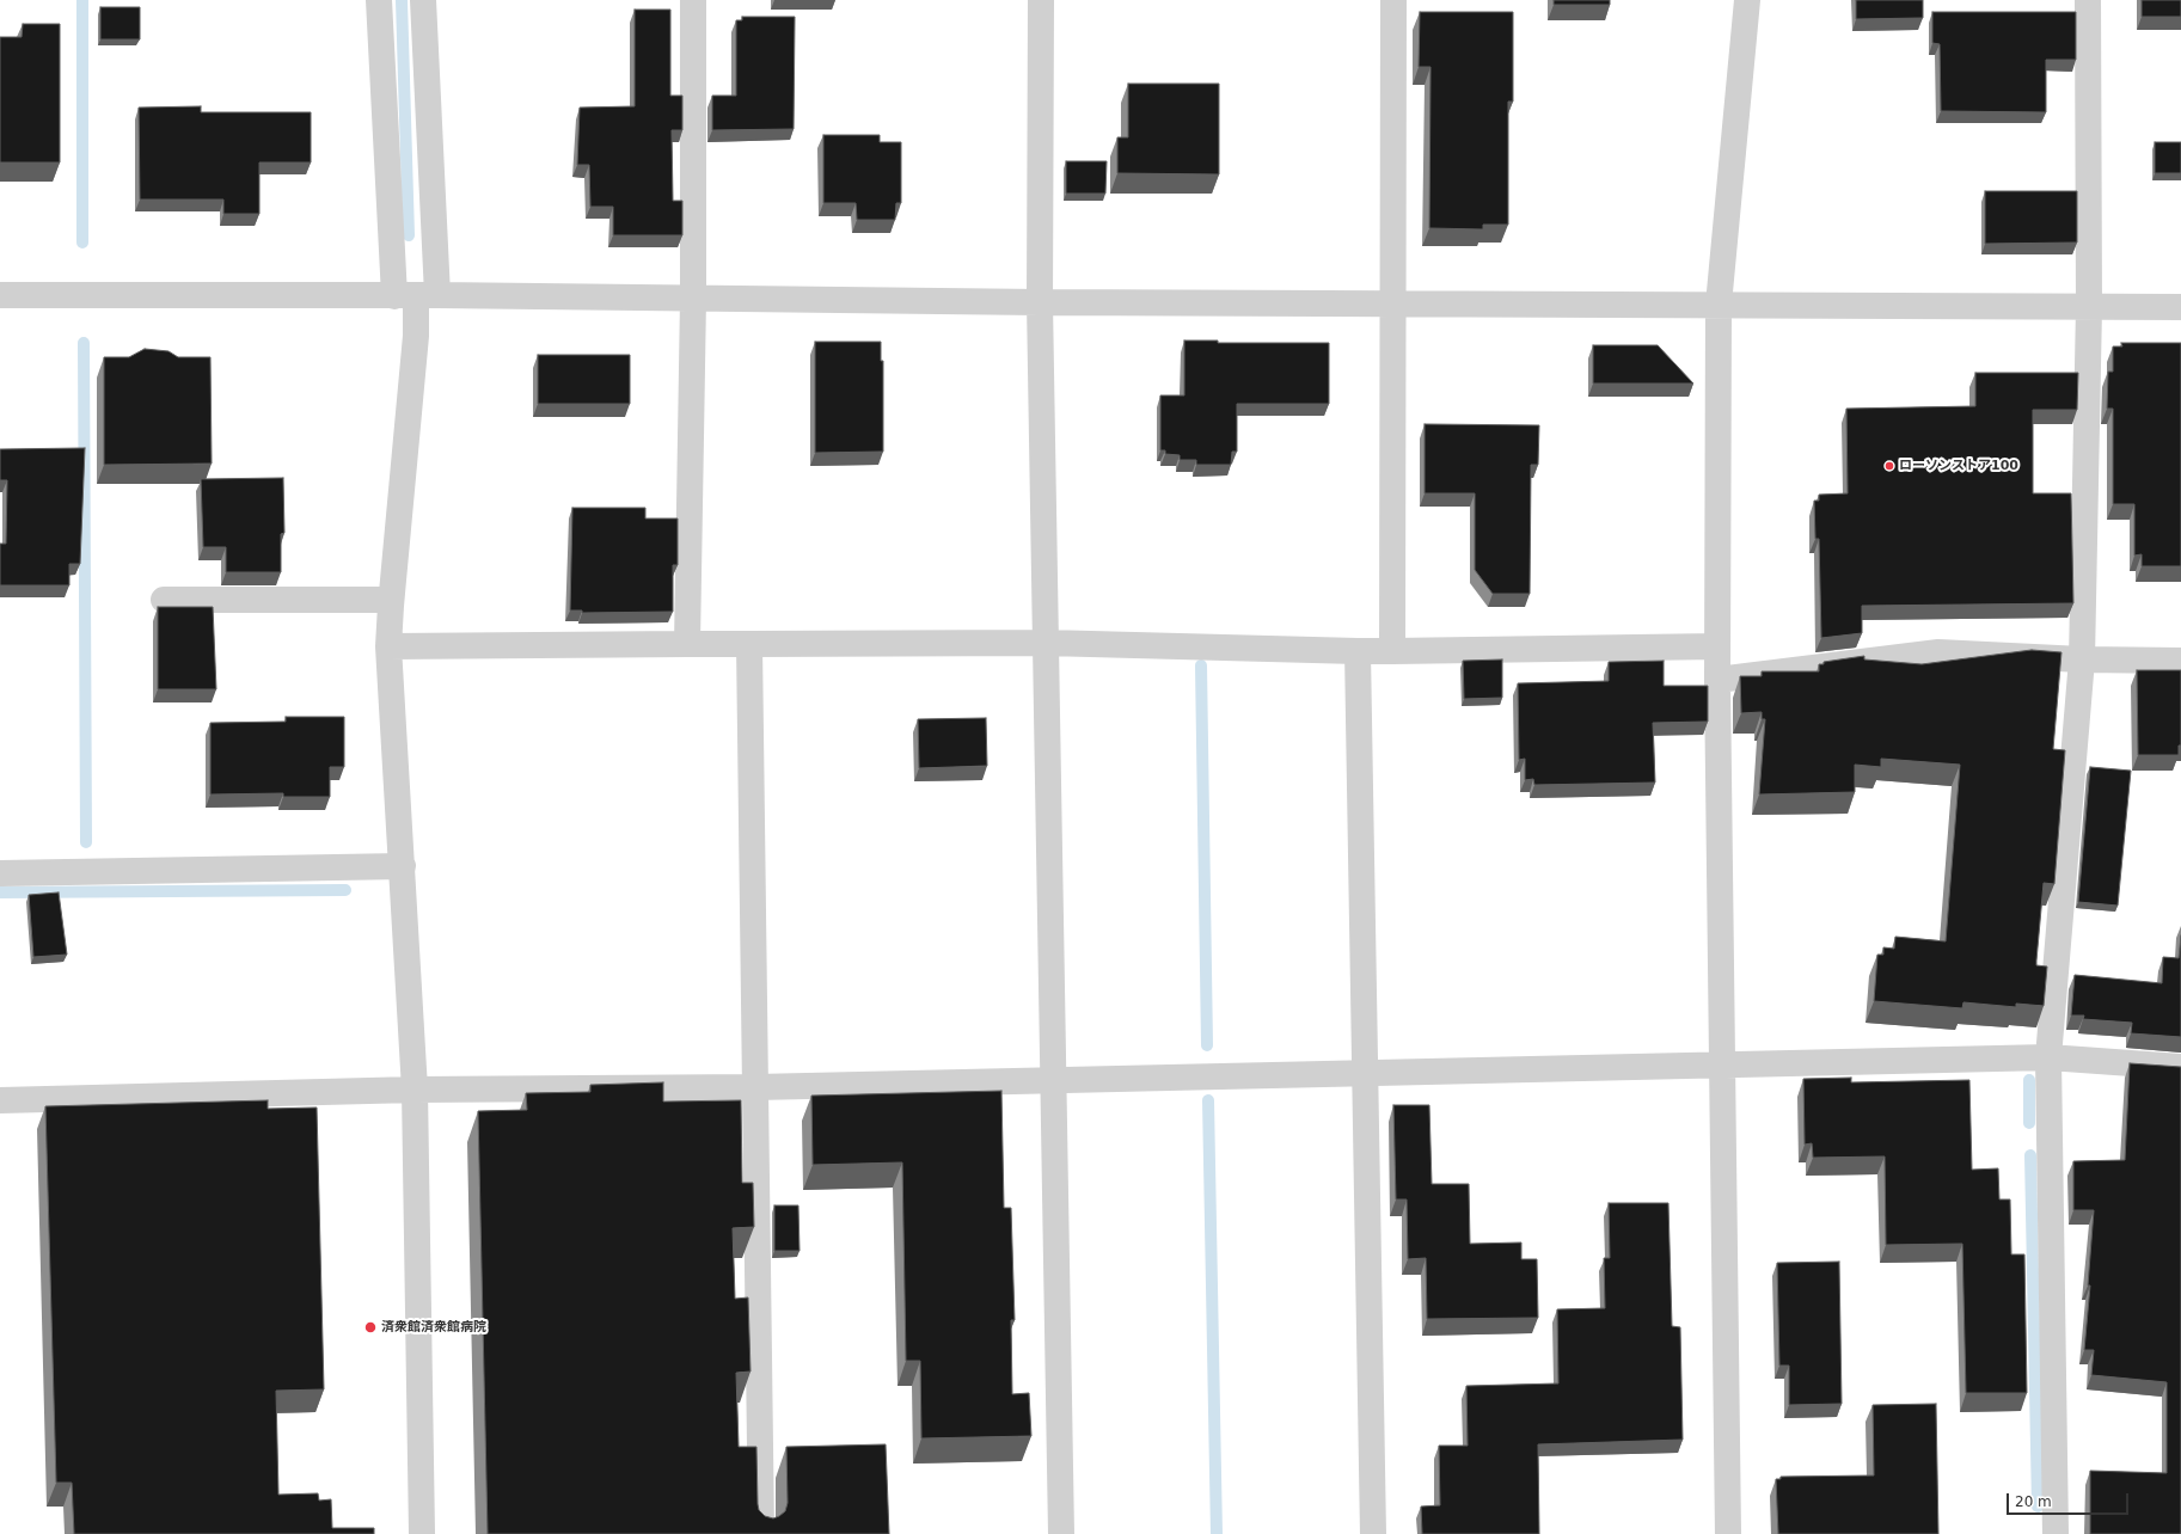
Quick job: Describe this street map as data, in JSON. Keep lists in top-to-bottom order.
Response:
{
  "places": ["ローソンストア100", "済衆館済衆館病院"],
  "scale_bar": "20 m"
}
